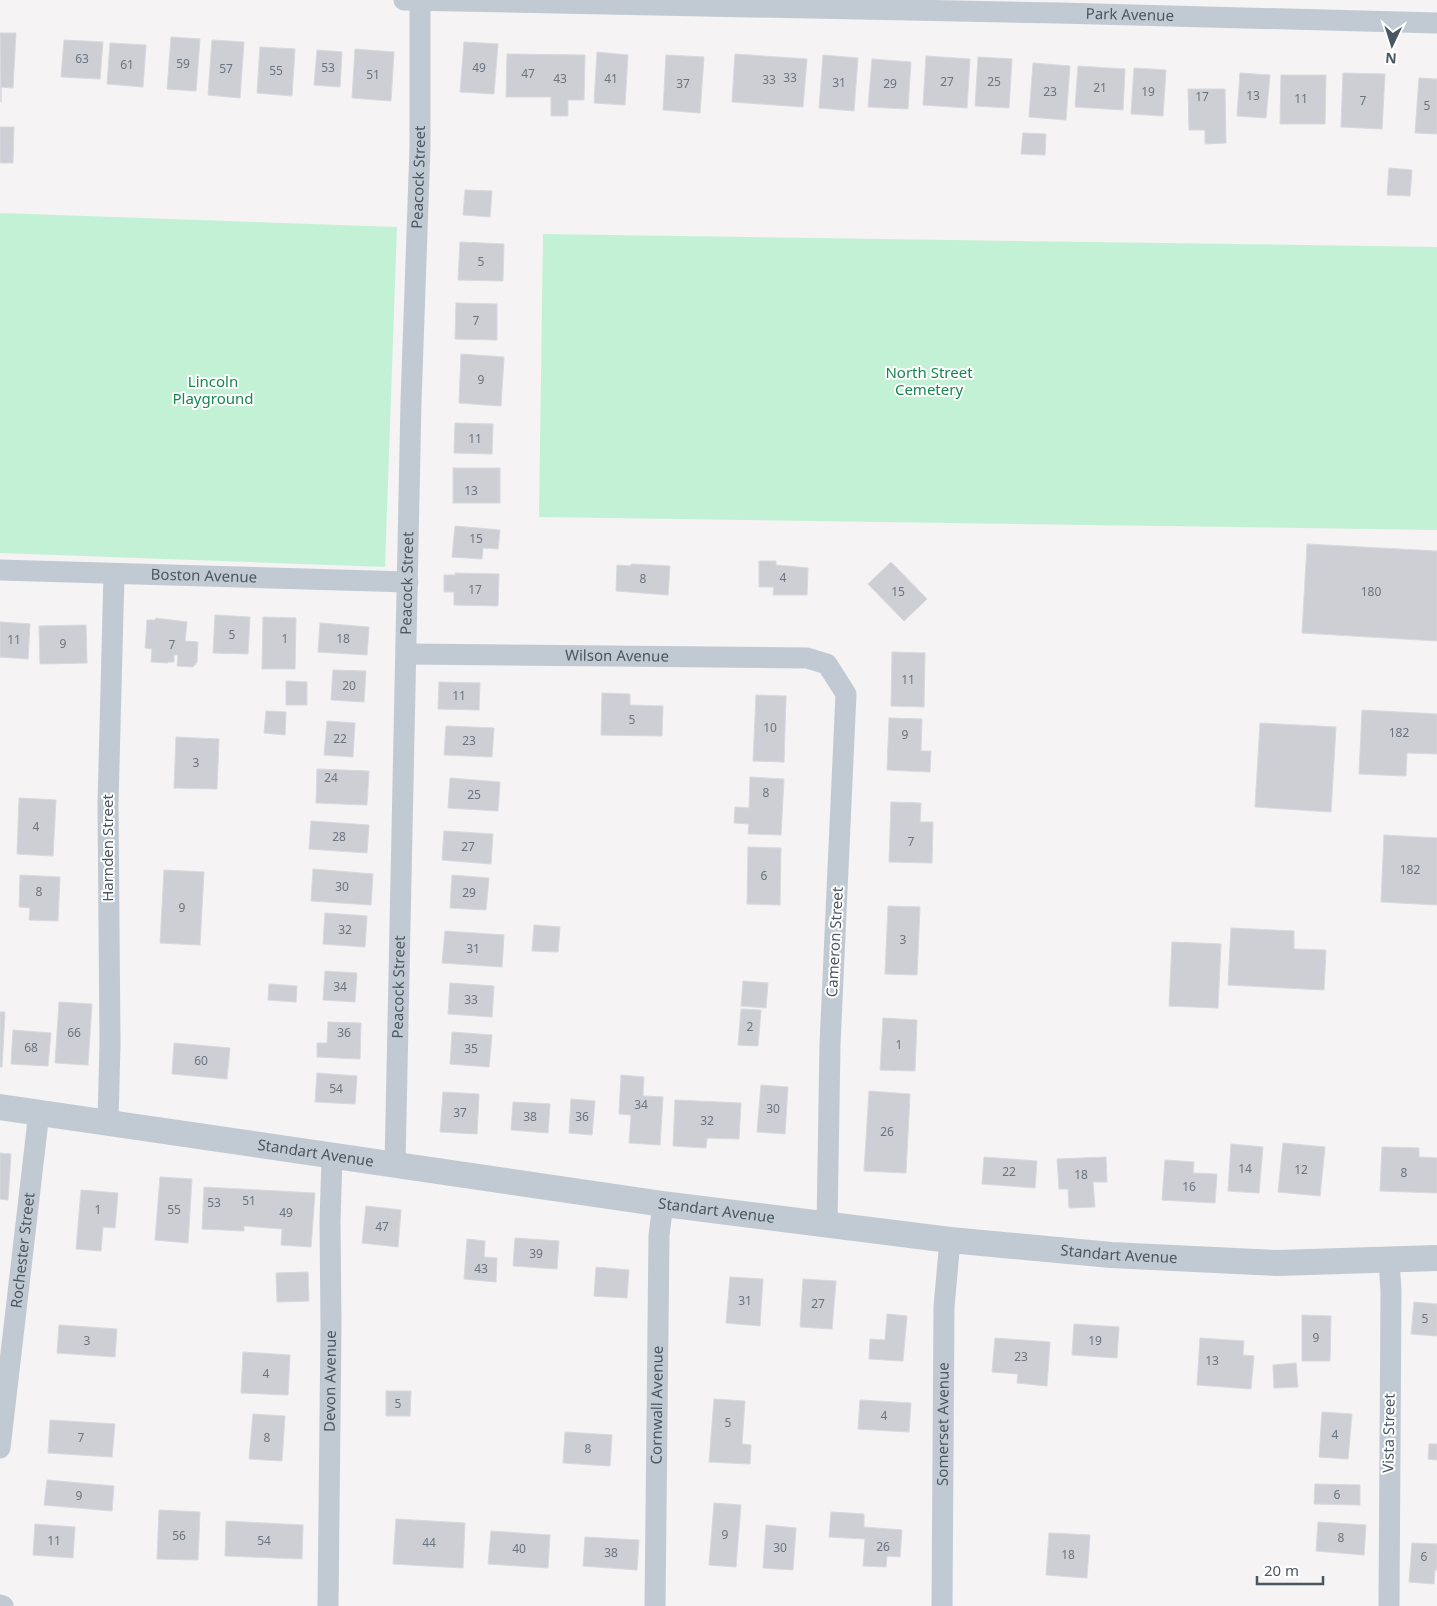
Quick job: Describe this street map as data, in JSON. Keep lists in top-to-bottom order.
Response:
{
  "streets": {
    "street": [
      "Park Avenue",
      "Peacock Street",
      "Boston Avenue",
      "Wilson Avenue",
      "Harnden Street",
      "Cameron Street",
      "Standart Avenue",
      "Rochester Street",
      "Devon Avenue",
      "Cornwall Avenue",
      "Somerset Avenue",
      "Vista Street"
    ]
  },
  "crossings": [
    ["Park Avenue", "Peacock Street"],
    ["Peacock Street", "Boston Avenue"],
    ["Peacock Street", "Wilson Avenue"],
    ["Peacock Street", "Standart Avenue"],
    ["Boston Avenue", "Harnden Street"],
    ["Wilson Avenue", "Cameron Street"],
    ["Harnden Street", "Standart Avenue"],
    ["Cameron Street", "Standart Avenue"],
    ["Standart Avenue", "Rochester Street"],
    ["Standart Avenue", "Devon Avenue"],
    ["Standart Avenue", "Cornwall Avenue"],
    ["Standart Avenue", "Somerset Avenue"],
    ["Standart Avenue", "Vista Street"]
  ],
  "parks": ["North Street Cemetery", "Lincoln Playground"],
  "house_numbers": [
    "63",
    "59",
    "61",
    "53",
    "49",
    "57",
    "55",
    "47",
    "51",
    "33",
    "43",
    "41",
    "33",
    "27",
    "25",
    "31",
    "37",
    "29",
    "21",
    "23",
    "19",
    "13",
    "17",
    "11",
    "7",
    "5",
    "5",
    "7",
    "9",
    "11",
    "13",
    "15",
    "4",
    "8",
    "17",
    "15",
    "180",
    "5",
    "1",
    "18",
    "11",
    "9",
    "7",
    "11",
    "20",
    "11",
    "5",
    "10",
    "182",
    "9",
    "22",
    "23",
    "3",
    "24",
    "8",
    "25",
    "4",
    "28",
    "7",
    "27",
    "182",
    "6",
    "30",
    "8",
    "29",
    "9",
    "32",
    "3",
    "31",
    "34",
    "33",
    "2",
    "66",
    "36",
    "1",
    "68",
    "35",
    "60",
    "54",
    "34",
    "30",
    "37",
    "38",
    "36",
    "32",
    "26",
    "14",
    "12",
    "22",
    "8",
    "18",
    "16",
    "51",
    "53",
    "1",
    "55",
    "49",
    "47",
    "39",
    "43",
    "31",
    "27",
    "5",
    "9",
    "3",
    "19",
    "23",
    "13",
    "4",
    "5",
    "4",
    "5",
    "4",
    "7",
    "8",
    "8",
    "6",
    "9",
    "9",
    "56",
    "8",
    "11",
    "54",
    "44",
    "26",
    "30",
    "40",
    "38",
    "18",
    "6"
  ],
  "scale_bar": "20 m",
  "north": "bottom"
}
